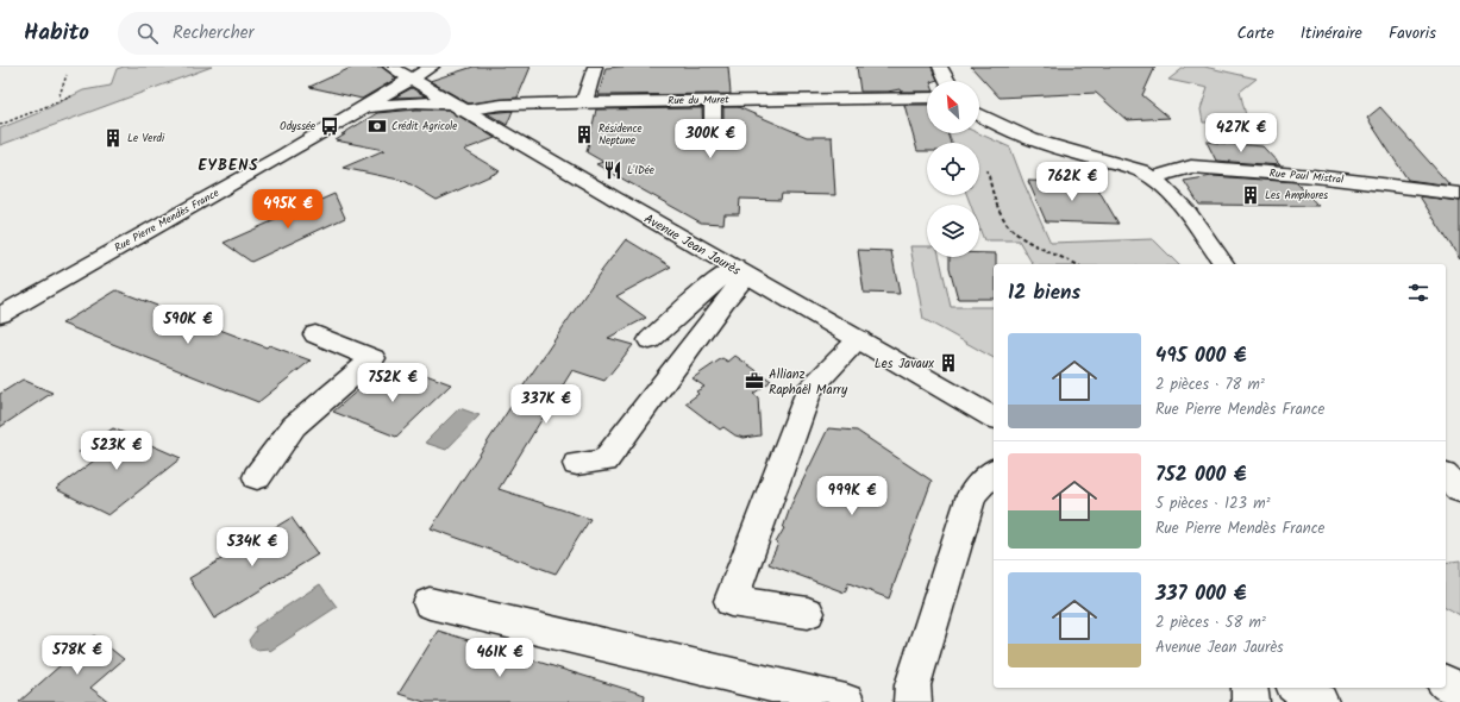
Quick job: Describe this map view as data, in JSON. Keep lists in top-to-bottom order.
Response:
{
  "streets": {
    "main road": [
      "Rue du Muret",
      "Rue Paul Mistral",
      "Rue Pierre Mendès France",
      "Avenue Jean Jaurès"
    ]
  },
  "crossings": [
    ["Rue du Muret", "Rue Pierre Mendès France"],
    ["Rue du Muret", "Avenue Jean Jaurès"],
    ["Rue Pierre Mendès France", "Avenue Jean Jaurès"]
  ],
  "districts": ["EYBENS"],
  "places": {
    "bus stop": ["Odyssée"],
    "bank": ["Crédit Agricole"],
    "building": [
      "Résidence Neptune",
      "Le Verdi",
      "Les Amphores",
      "Les Javaux"
    ],
    "restaurant": ["L'IDée"],
    "office": ["Allianz Raphaël Marry"]
  },
  "north": "top left",
  "page": {
    "header": "Habito",
    "search": "Rechercher",
    "nav": ["Carte", "Itinéraire", "Favoris"],
    "price": [
      "427K €",
      "300K €",
      "762K €",
      "495K €",
      "590K €",
      "752K €",
      "337K €",
      "523K €",
      "999K €",
      "534K €",
      "578K €",
      "461K €"
    ],
    "heading": "12 biens",
    "list": [
      {
        "name": "495 000 €",
        "note": "2 pièces · 78 m² · Rue Pierre Mendès France"
      },
      {
        "name": "752 000 €",
        "note": "5 pièces · 123 m² · Rue Pierre Mendès France"
      },
      {
        "name": "337 000 €",
        "note": "2 pièces · 58 m² · Avenue Jean Jaurès"
      }
    ]
  }
}
